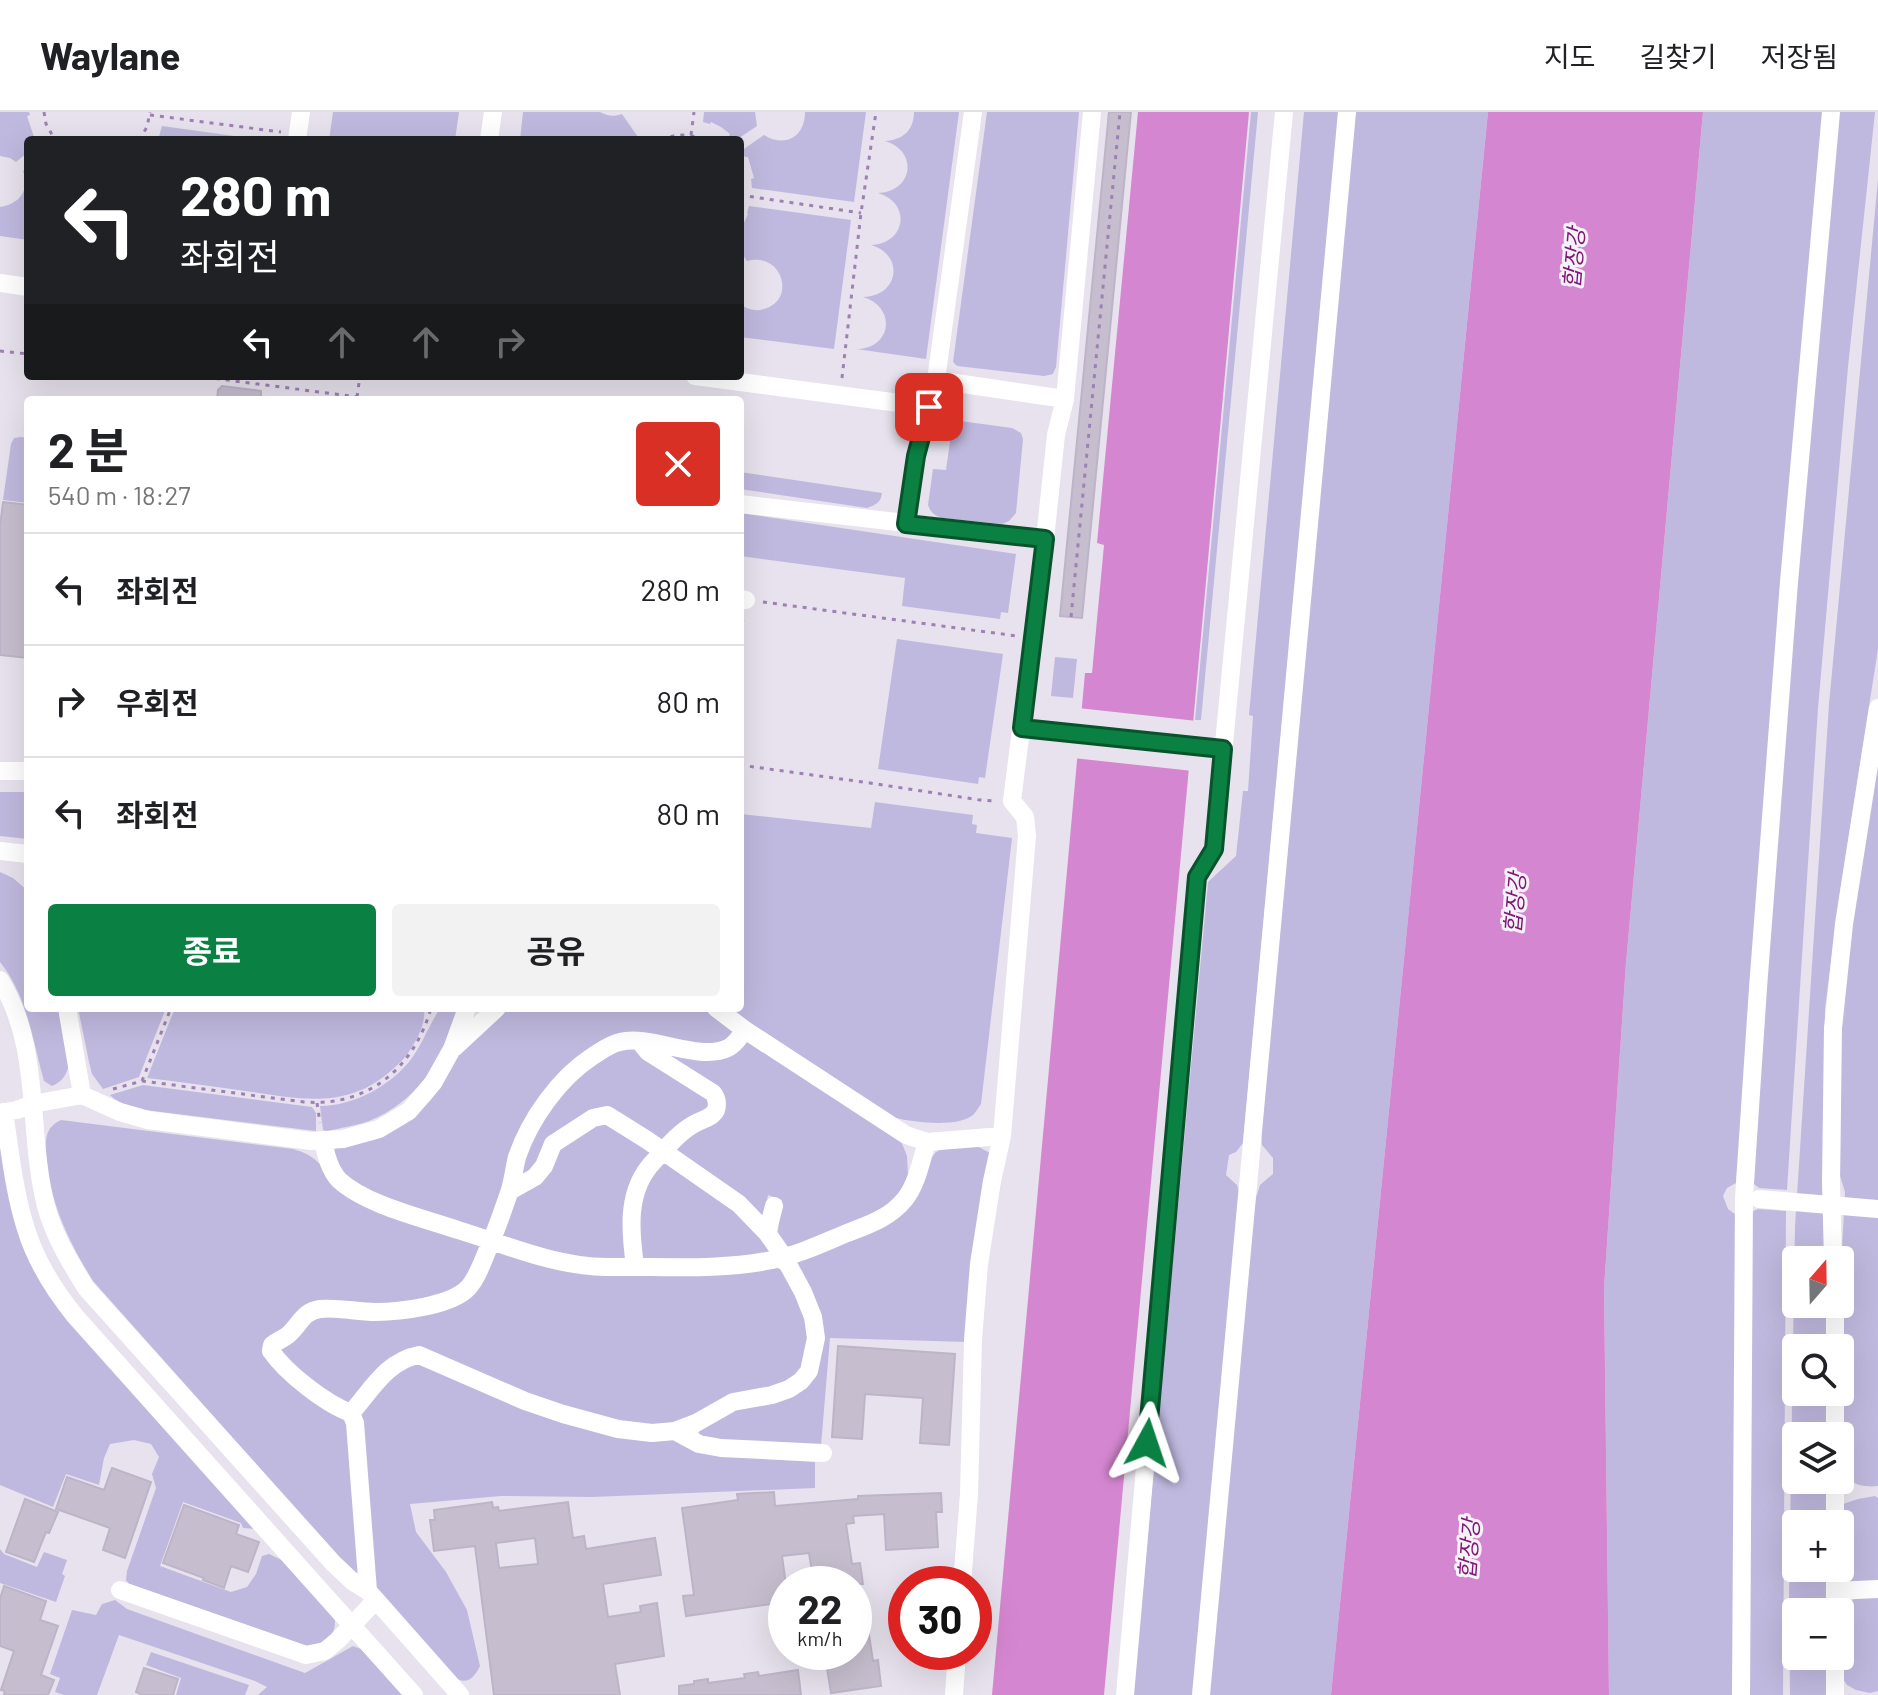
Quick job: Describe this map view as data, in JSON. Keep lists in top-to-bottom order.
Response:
{
  "water": ["합장강"],
  "north": "top",
  "page": {
    "header": "Waylane",
    "nav": ["지도", "길찾기", "저장됨"],
    "turn": ["280 m", "좌회전"],
    "heading": ["2 분", "540 m · 18:27"],
    "list": [
      {
        "name": "좌회전",
        "value": "280 m"
      },
      {
        "name": "우회전",
        "value": "80 m"
      },
      {
        "name": "좌회전",
        "value": "80 m"
      }
    ],
    "buttons": ["종료", "공유"],
    "map_buttons": ["+", "−"],
    "speed": "22 km/h",
    "limit": "30"
  }
}
